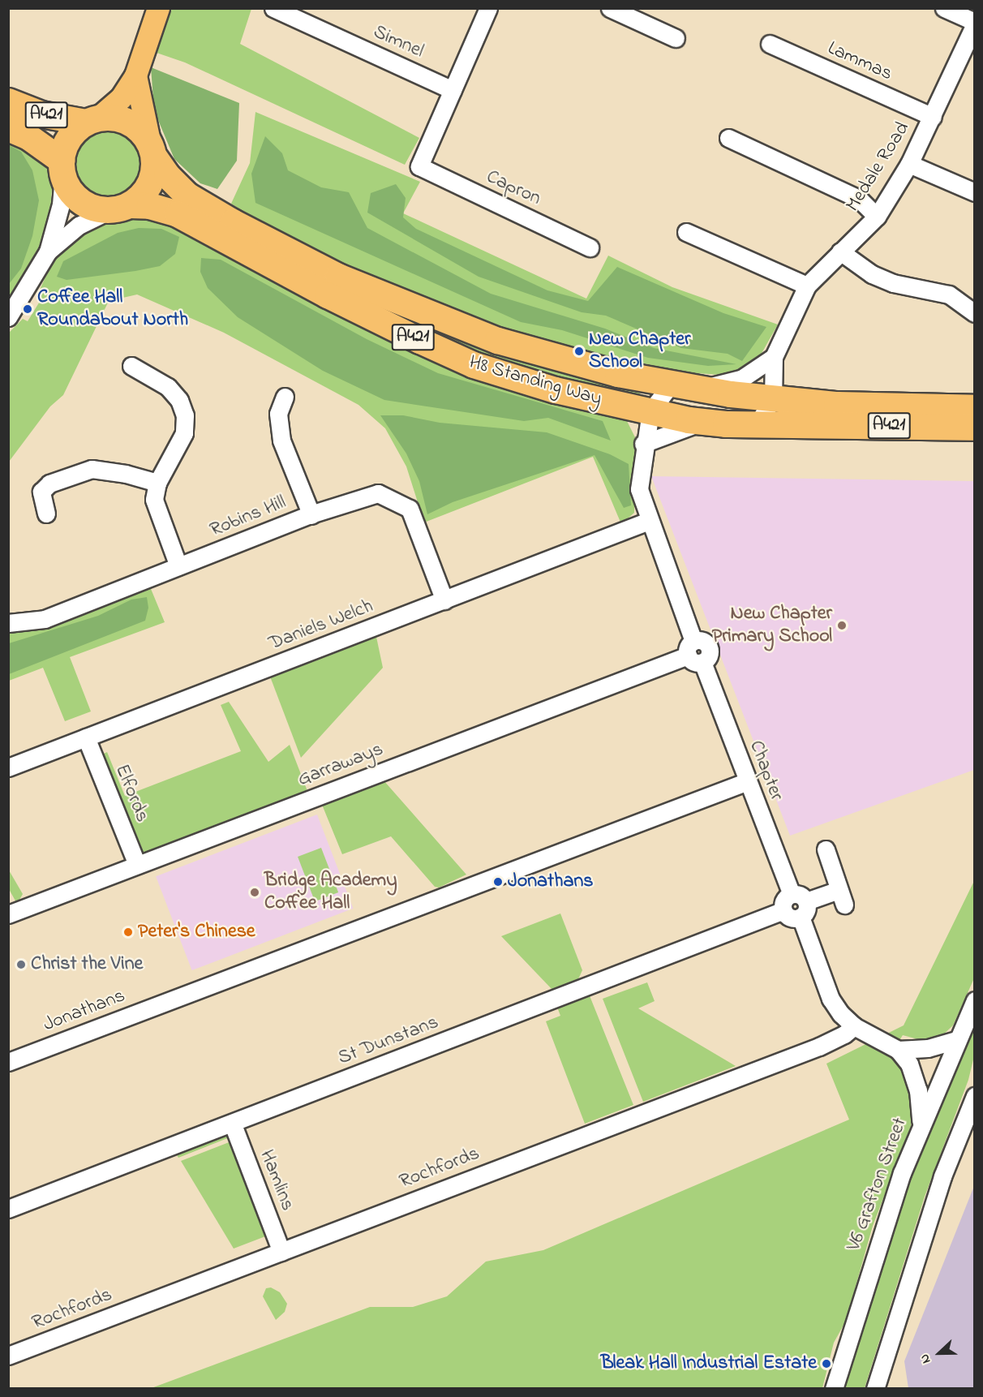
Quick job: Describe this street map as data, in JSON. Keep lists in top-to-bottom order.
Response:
{
  "streets": {
    "highway": ["A421", "H8 Standing Way"],
    "street": [
      "Simnel",
      "Lammas",
      "Medale Road",
      "Capron",
      "Robins Hill",
      "Daniels Welch",
      "Garraways",
      "Chapter",
      "Elfords",
      "Jonathans",
      "St Dunstans",
      "Rochfords",
      "Hamlins",
      "V6 Grafton Street"
    ]
  },
  "crossings": [
    ["Simnel", "Capron"],
    ["Lammas", "Medale Road"],
    ["A421", "H8 Standing Way"],
    ["Medale Road", "H8 Standing Way"],
    ["H8 Standing Way", "Chapter"],
    ["Robins Hill", "Daniels Welch"],
    ["Daniels Welch", "Chapter"],
    ["Daniels Welch", "Elfords"],
    ["Garraways", "Chapter"],
    ["Garraways", "Elfords"],
    ["Chapter", "Jonathans"],
    ["Chapter", "St Dunstans"],
    ["Chapter", "Rochfords"],
    ["St Dunstans", "Hamlins"],
    ["Rochfords", "Hamlins"]
  ],
  "places": [
    "Coffee Hall Roundabout North",
    "New Chapter School",
    "New Chapter Primary School",
    "Jonathans",
    "Bridge Academy Coffee Hall",
    "Peter's Chinese",
    "Christ the Vine",
    "Bleak Hall Industrial Estate"
  ],
  "north": "left"
}
